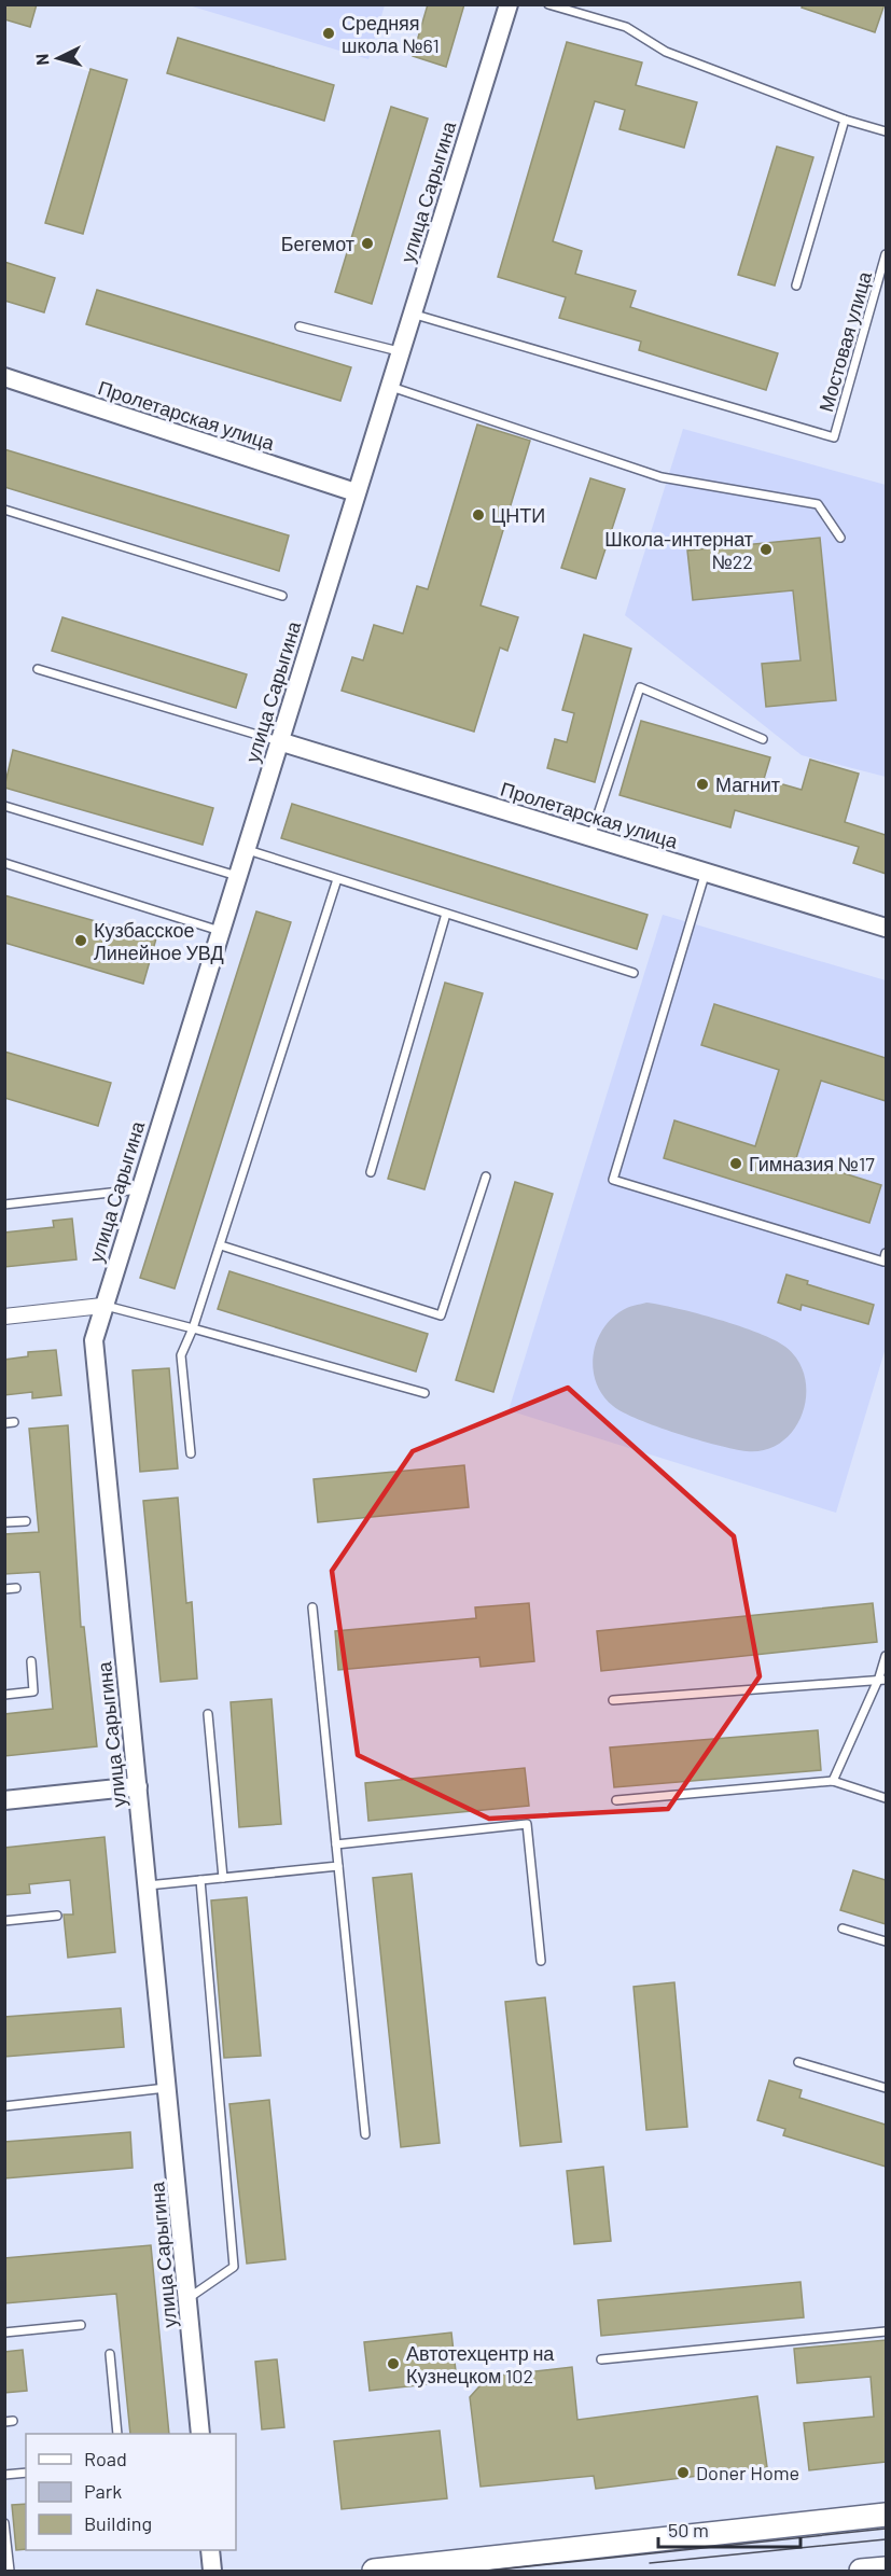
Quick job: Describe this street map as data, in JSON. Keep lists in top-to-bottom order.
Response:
{
  "streets": {
    "street": ["улица Сарыгина", "Пролетарская улица"],
    "lane": ["Мостовая улица"]
  },
  "crossings": [
    ["улица Сарыгина", "Мостовая улица"],
    ["улица Сарыгина", "Пролетарская улица"]
  ],
  "places": [
    "Средняя школа №61",
    "Бегемот",
    "ЦНТИ",
    "Школа-интернат №22",
    "Магнит",
    "Кузбасское Линейное УВД",
    "Гимназия №17",
    "Автотехцентр на Кузнецком 102",
    "Doner Home"
  ],
  "legend": ["Road", "Park", "Building"],
  "scale_bar": "50 m",
  "north": "left"
}
